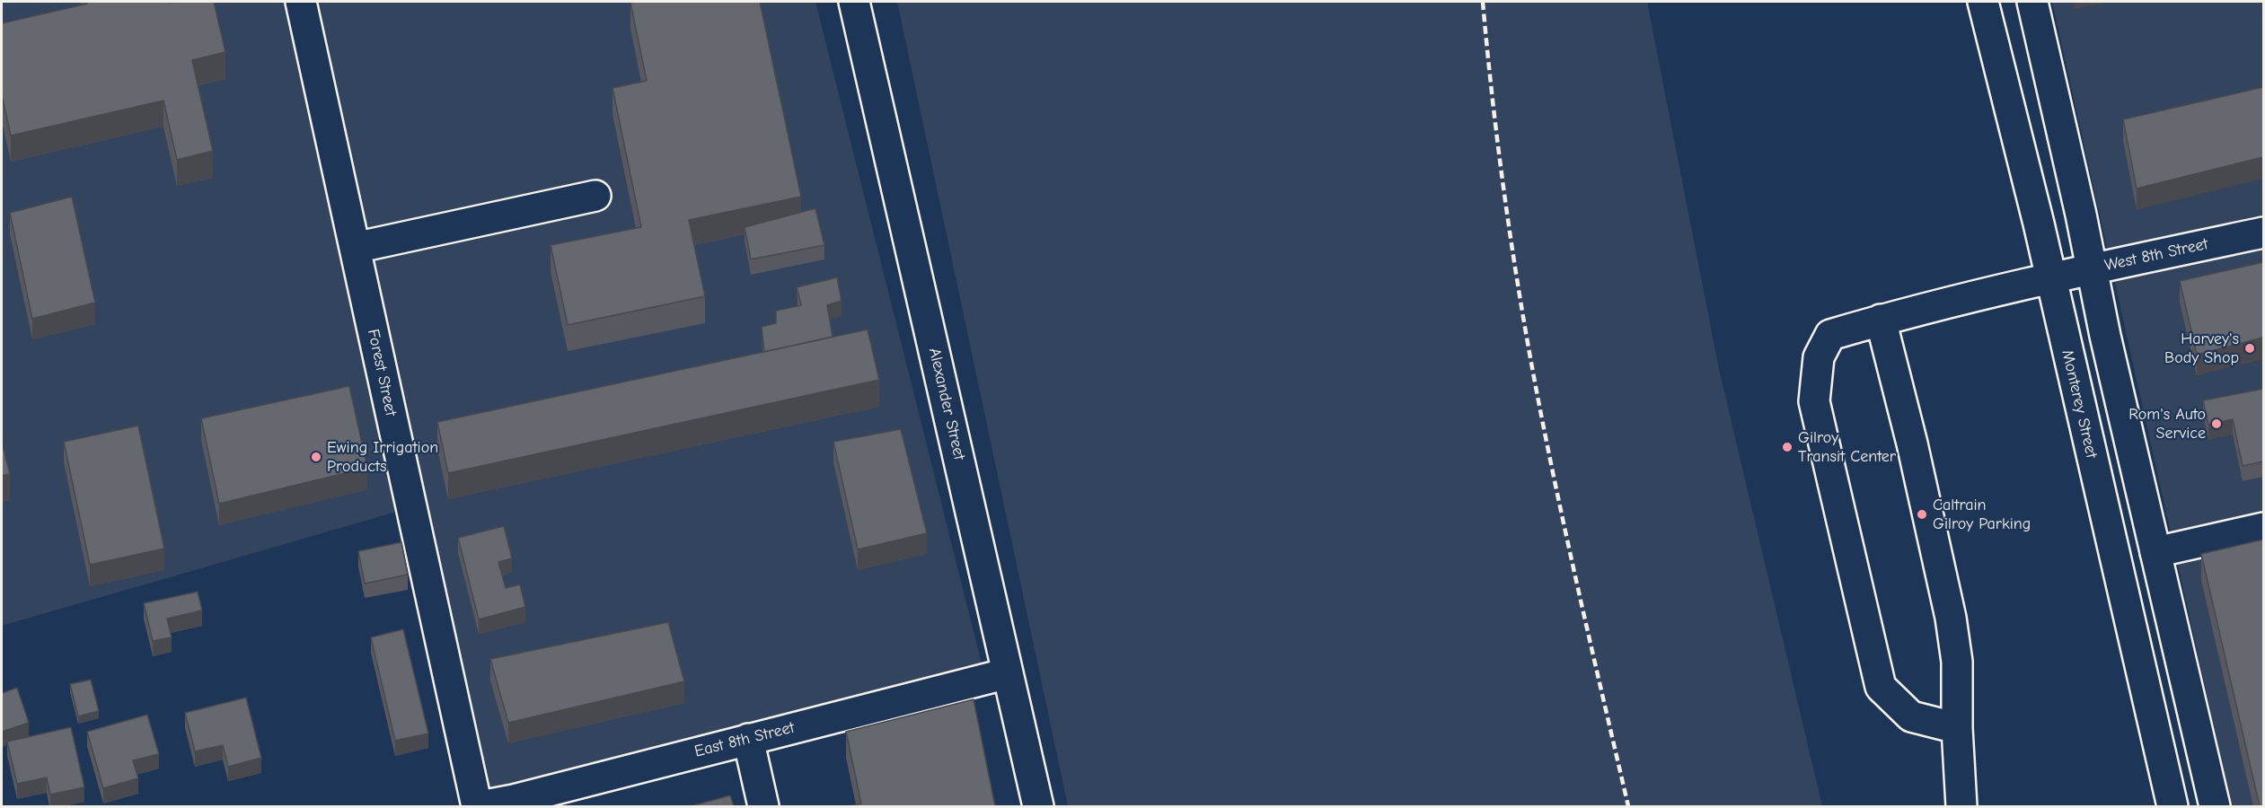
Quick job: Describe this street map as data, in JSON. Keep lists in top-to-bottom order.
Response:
{
  "streets": {
    "street": [
      "West 8th Street",
      "Forest Street",
      "Alexander Street",
      "Monterey Street",
      "East 8th Street"
    ]
  },
  "crossings": [
    ["West 8th Street", "Monterey Street"],
    ["Forest Street", "East 8th Street"],
    ["Alexander Street", "East 8th Street"]
  ],
  "places": [
    "Harvey's Body Shop",
    "Rom's Auto Service",
    "Gilroy Transit Center",
    "Ewing Irrigation Products",
    "Caltrain Gilroy Parking"
  ]
}
